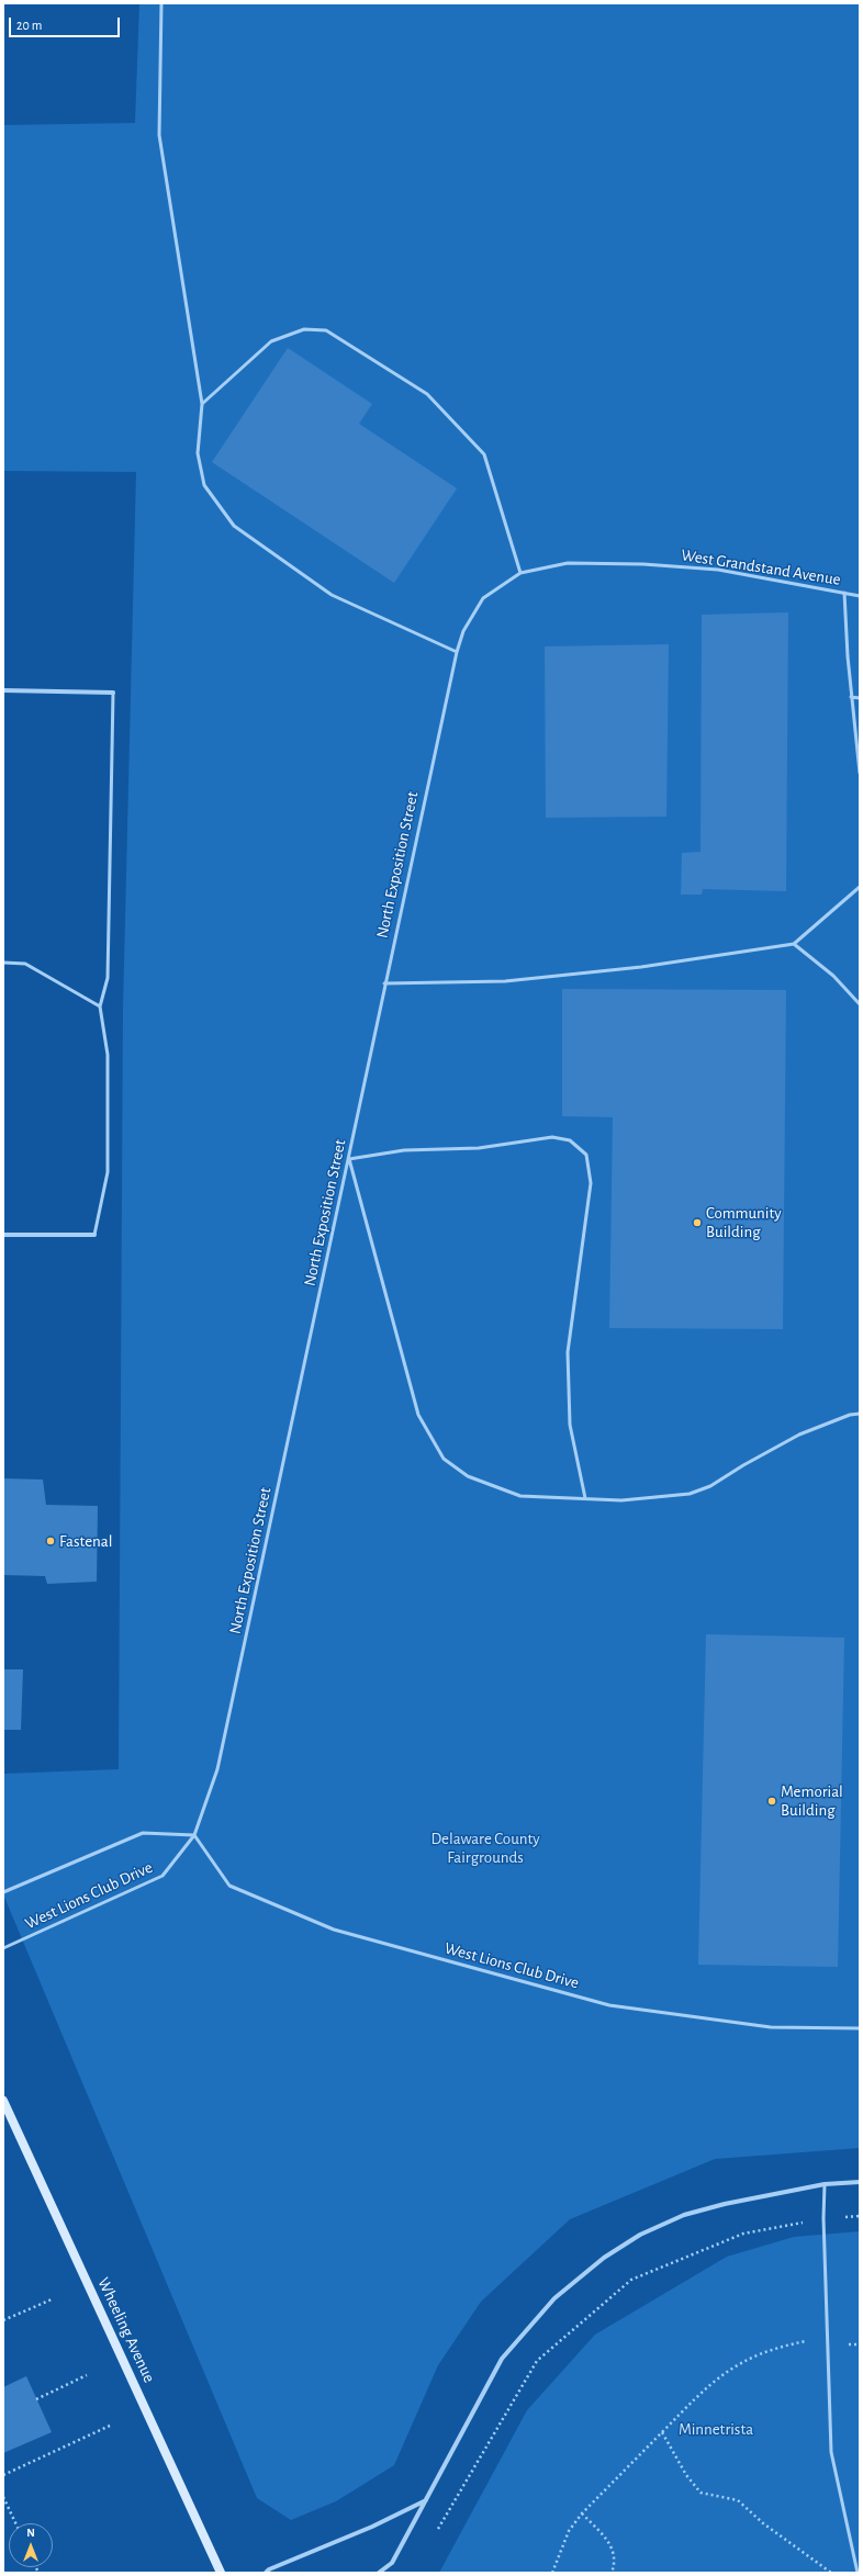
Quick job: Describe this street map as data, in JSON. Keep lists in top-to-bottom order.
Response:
{
  "streets": {
    "main road": ["Wheeling Avenue"],
    "lane": ["West Grandstand Avenue", "North Exposition Street", "West Lions Club Drive"]
  },
  "crossings": [
    ["West Grandstand Avenue", "North Exposition Street"],
    ["North Exposition Street", "West Lions Club Drive"]
  ],
  "parks": ["Delaware County Fairgrounds", "Minnetrista"],
  "places": ["Community Building", "Fastenal", "Memorial Building"],
  "scale_bar": "20 m",
  "north": "top"
}
